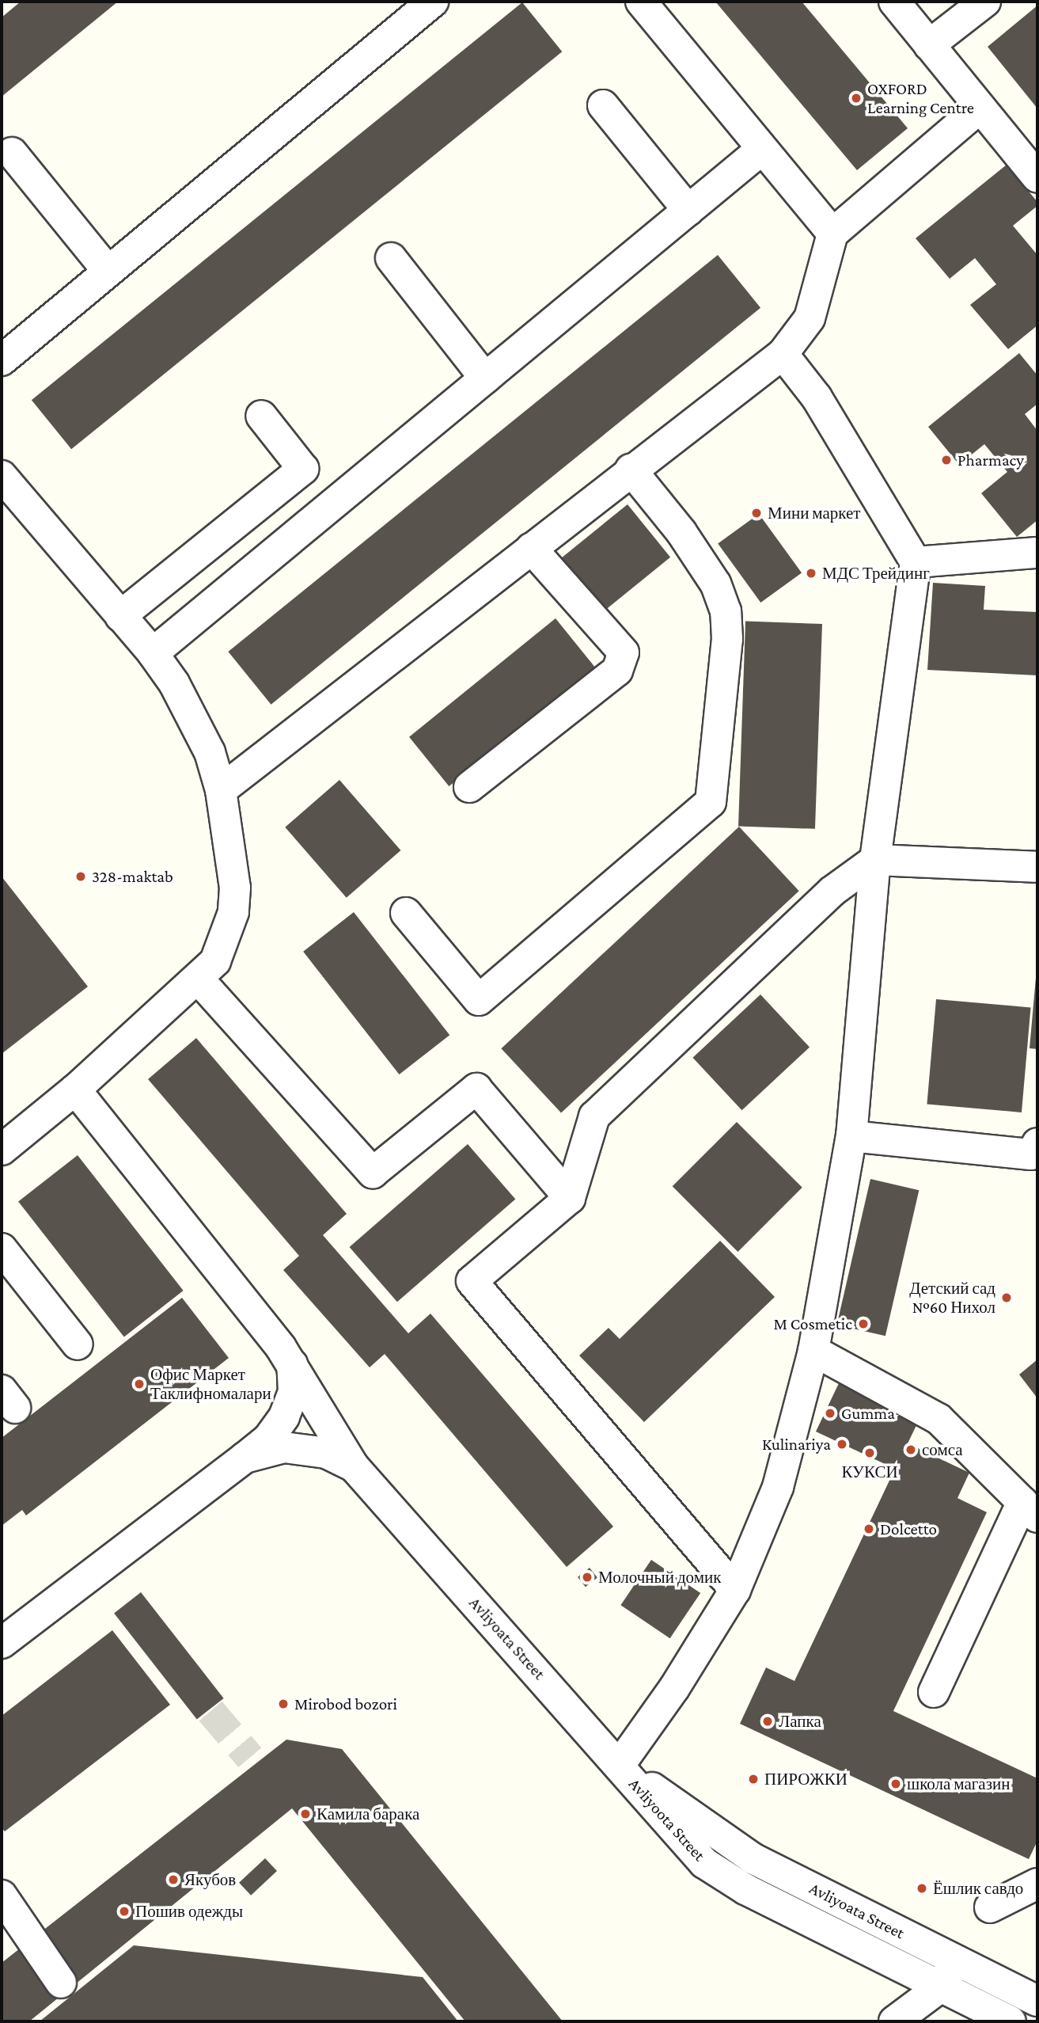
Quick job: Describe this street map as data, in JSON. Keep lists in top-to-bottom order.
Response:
{
  "streets": {
    "street": ["Avliyoata Street", "Avliyoota Street"]
  },
  "crossings": [
    ["Avliyoata Street", "Avliyoota Street"]
  ],
  "places": [
    "OXFORD Learning Centre",
    "Pharmacy",
    "Мини маркет",
    "МДС Трейдинг",
    "328-maktab",
    "Детский сад №60 Нихол",
    "M Cosmetic",
    "Офис Маркет Таклифномалари",
    "Gumma",
    "Kulinariya",
    "сомса",
    "КУКСИ",
    "Dolcetto",
    "Молочный домик",
    "Mirobod bozori",
    "Лапка",
    "ПИРОЖКИ",
    "школа магазин",
    "Камила барака",
    "Якубов",
    "Ёшлик савдо",
    "Пошив одежды"
  ]
}
